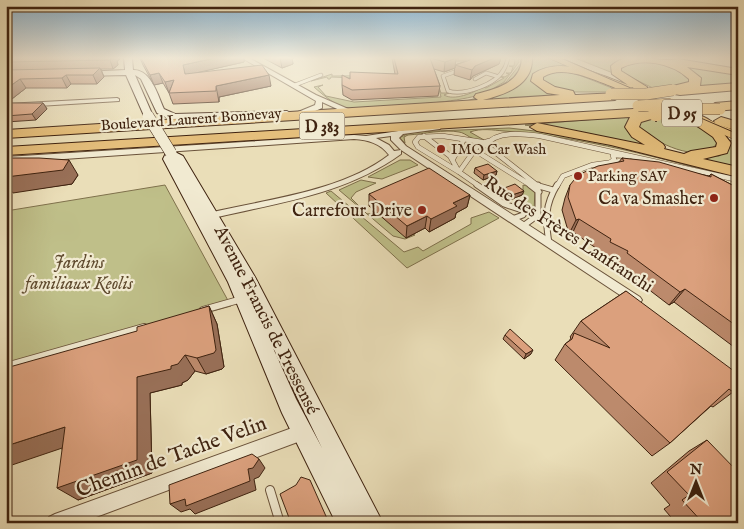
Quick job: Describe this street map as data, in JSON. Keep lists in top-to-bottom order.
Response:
{
  "streets": {
    "highway": ["Boulevard Laurent Bonnevay", "D 383"],
    "main road": ["D 95"],
    "street": ["Rue des Frères Lanfranchi", "Avenue Francis de Pressensé", "Chemin de Tache Velin"]
  },
  "crossings": [
    ["D 95", "Boulevard Laurent Bonnevay"],
    ["Avenue Francis de Pressensé", "Chemin de Tache Velin"]
  ],
  "parks": ["Jardins familiaux Keolis"],
  "places": [
    "IMO Car Wash",
    "Parking SAV",
    "Ca va Smasher",
    "Carrefour Drive"
  ],
  "north": "top"
}
